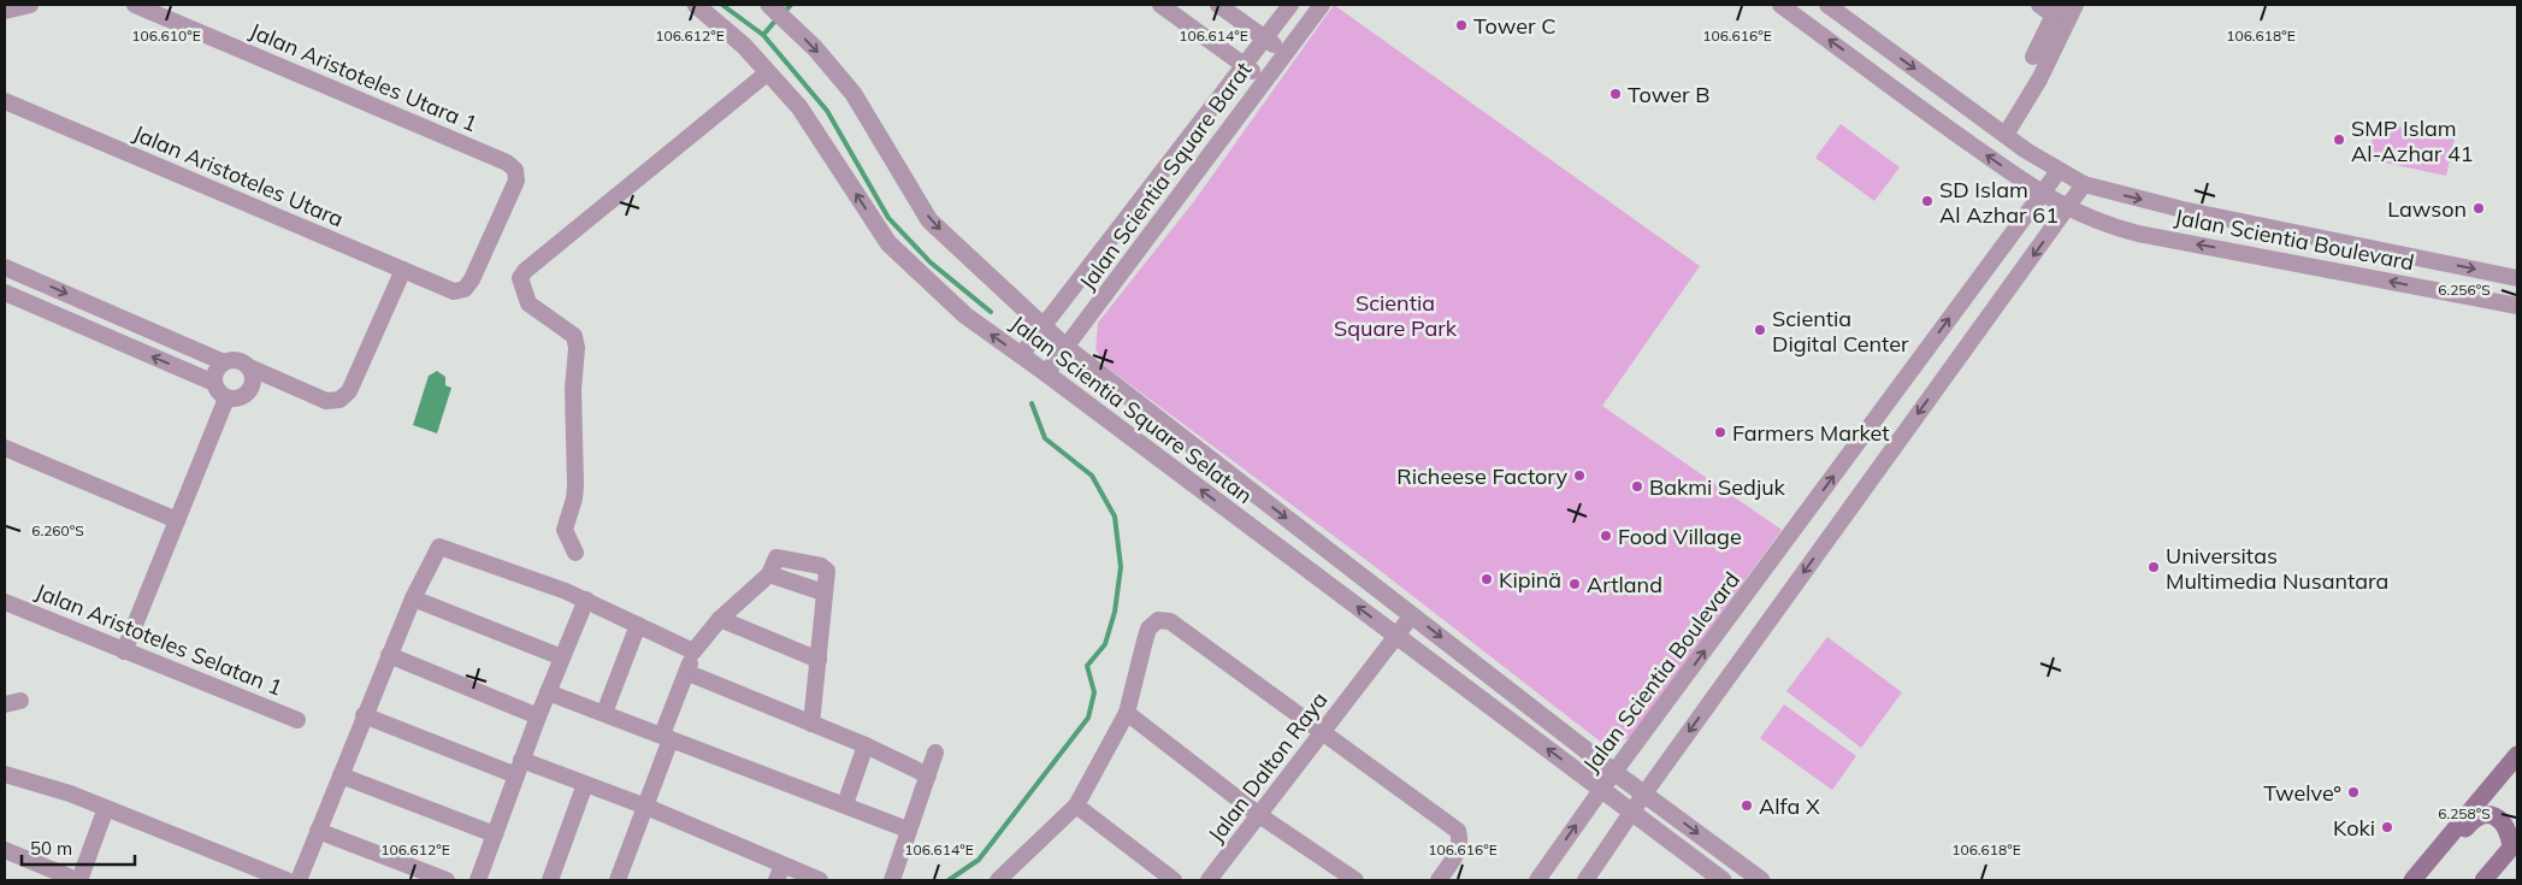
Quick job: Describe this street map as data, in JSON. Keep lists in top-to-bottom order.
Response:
{
  "streets": {
    "street": [
      "Jalan Aristoteles Utara 1",
      "Jalan Aristoteles Utara",
      "Jalan Scientia Square Barat",
      "Jalan Scientia Boulevard",
      "Jalan Scientia Square Selatan",
      "Jalan Aristoteles Selatan 1",
      "Jalan Dalton Raya"
    ]
  },
  "crossings": [
    ["Jalan Aristoteles Utara 1", "Jalan Aristoteles Utara"],
    ["Jalan Scientia Square Barat", "Jalan Scientia Square Selatan"],
    ["Jalan Scientia Boulevard", "Jalan Scientia Square Selatan"],
    ["Jalan Scientia Square Selatan", "Jalan Dalton Raya"]
  ],
  "parks": ["Scientia Square Park"],
  "places": [
    "Tower C",
    "Tower B",
    "SMP Islam Al-Azhar 41",
    "SD Islam Al Azhar 61",
    "Lawson",
    "Scientia Digital Center",
    "Farmers Market",
    "Richeese Factory",
    "Bakmi Sedjuk",
    "Food Village",
    "Universitas Multimedia Nusantara",
    "Kipinä",
    "Artland",
    "Twelve°",
    "Alfa X",
    "Koki"
  ],
  "scale_bar": "50 m",
  "coordinates": [
    "106.610°E",
    "106.612°E",
    "106.614°E",
    "106.616°E",
    "106.618°E",
    "6.256°S",
    "6.260°S",
    "6.258°S"
  ]
}
